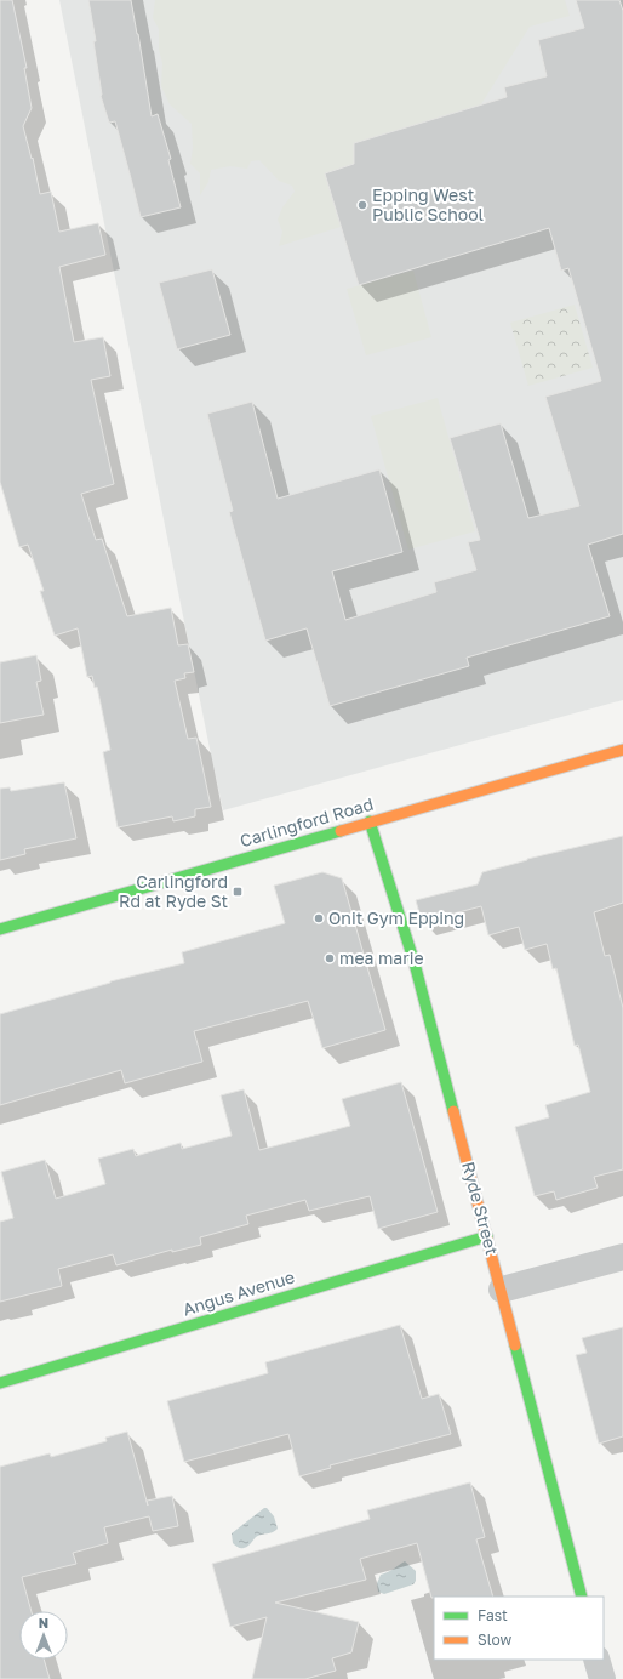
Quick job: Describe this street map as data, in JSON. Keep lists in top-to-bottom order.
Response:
{
  "streets": {
    "street": ["Carlingford Road", "Ryde Street", "Angus Avenue"]
  },
  "crossings": [
    ["Carlingford Road", "Ryde Street"],
    ["Ryde Street", "Angus Avenue"]
  ],
  "places": {
    "other": ["Epping West Public School", "Onit Gym Epping", "mea marie"],
    "transit": ["Carlingford Rd at Ryde St"]
  },
  "legend": ["Fast", "Slow"],
  "north": "top"
}
